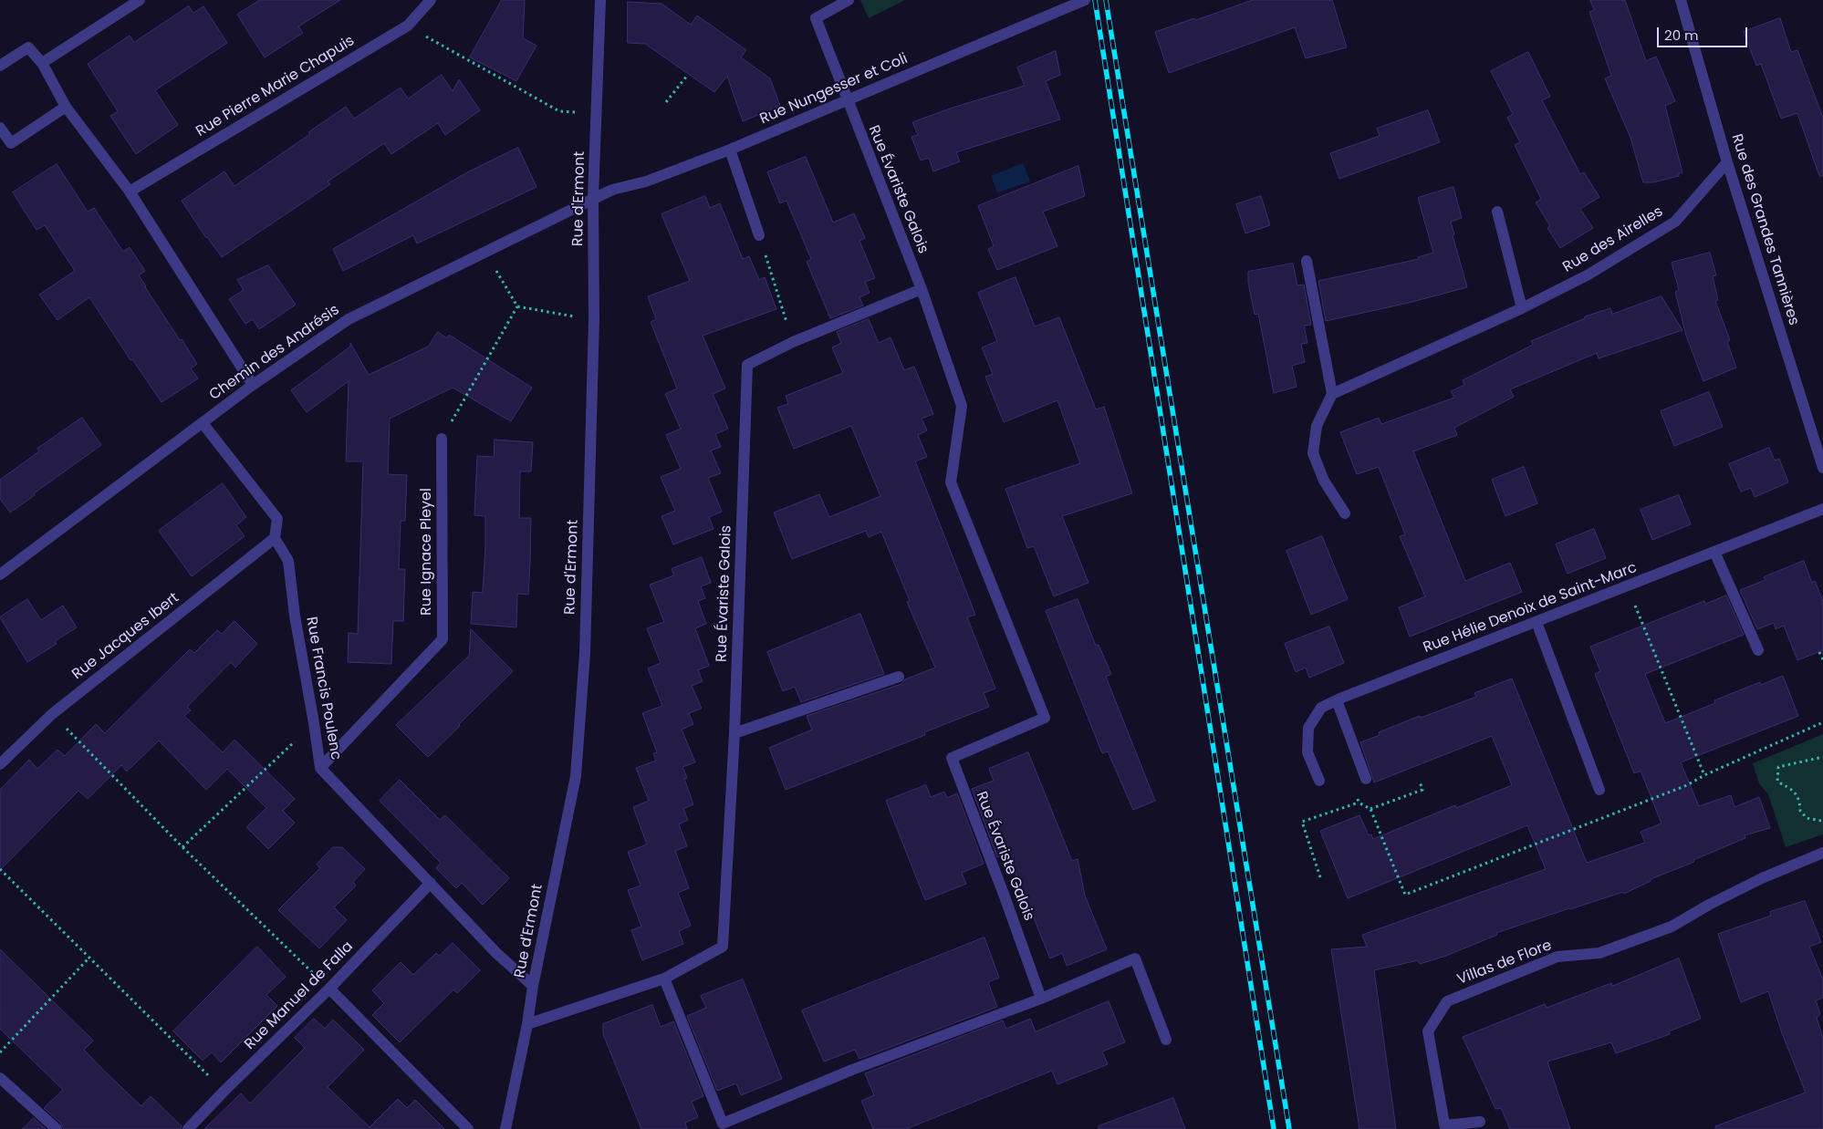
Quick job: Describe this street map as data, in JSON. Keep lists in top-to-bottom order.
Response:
{
  "streets": {
    "street": [
      "Rue Pierre Marie Chapuis",
      "Rue Nungesser et Coli",
      "Rue Évariste Galois",
      "Rue d'Ermont",
      "Rue des Grandes Tannières",
      "Rue des Airelles",
      "Chemin des Andrésis",
      "Rue Ignace Pleyel",
      "Rue Hélie Denoix de Saint-Marc",
      "Rue Jacques Ibert",
      "Rue Francis Poulenc",
      "Villas de Flore",
      "Rue Manuel de Falla"
    ]
  },
  "crossings": [
    ["Rue Nungesser et Coli", "Rue Évariste Galois"],
    ["Rue Nungesser et Coli", "Rue d'Ermont"],
    ["Rue Nungesser et Coli", "Chemin des Andrésis"],
    ["Rue Évariste Galois", "Rue d'Ermont"],
    ["Rue d'Ermont", "Chemin des Andrésis"],
    ["Rue d'Ermont", "Rue Francis Poulenc"],
    ["Rue des Grandes Tannières", "Rue des Airelles"],
    ["Rue Ignace Pleyel", "Rue Francis Poulenc"],
    ["Rue Jacques Ibert", "Rue Francis Poulenc"],
    ["Rue Francis Poulenc", "Rue Manuel de Falla"]
  ],
  "scale_bar": "20 m"
}
